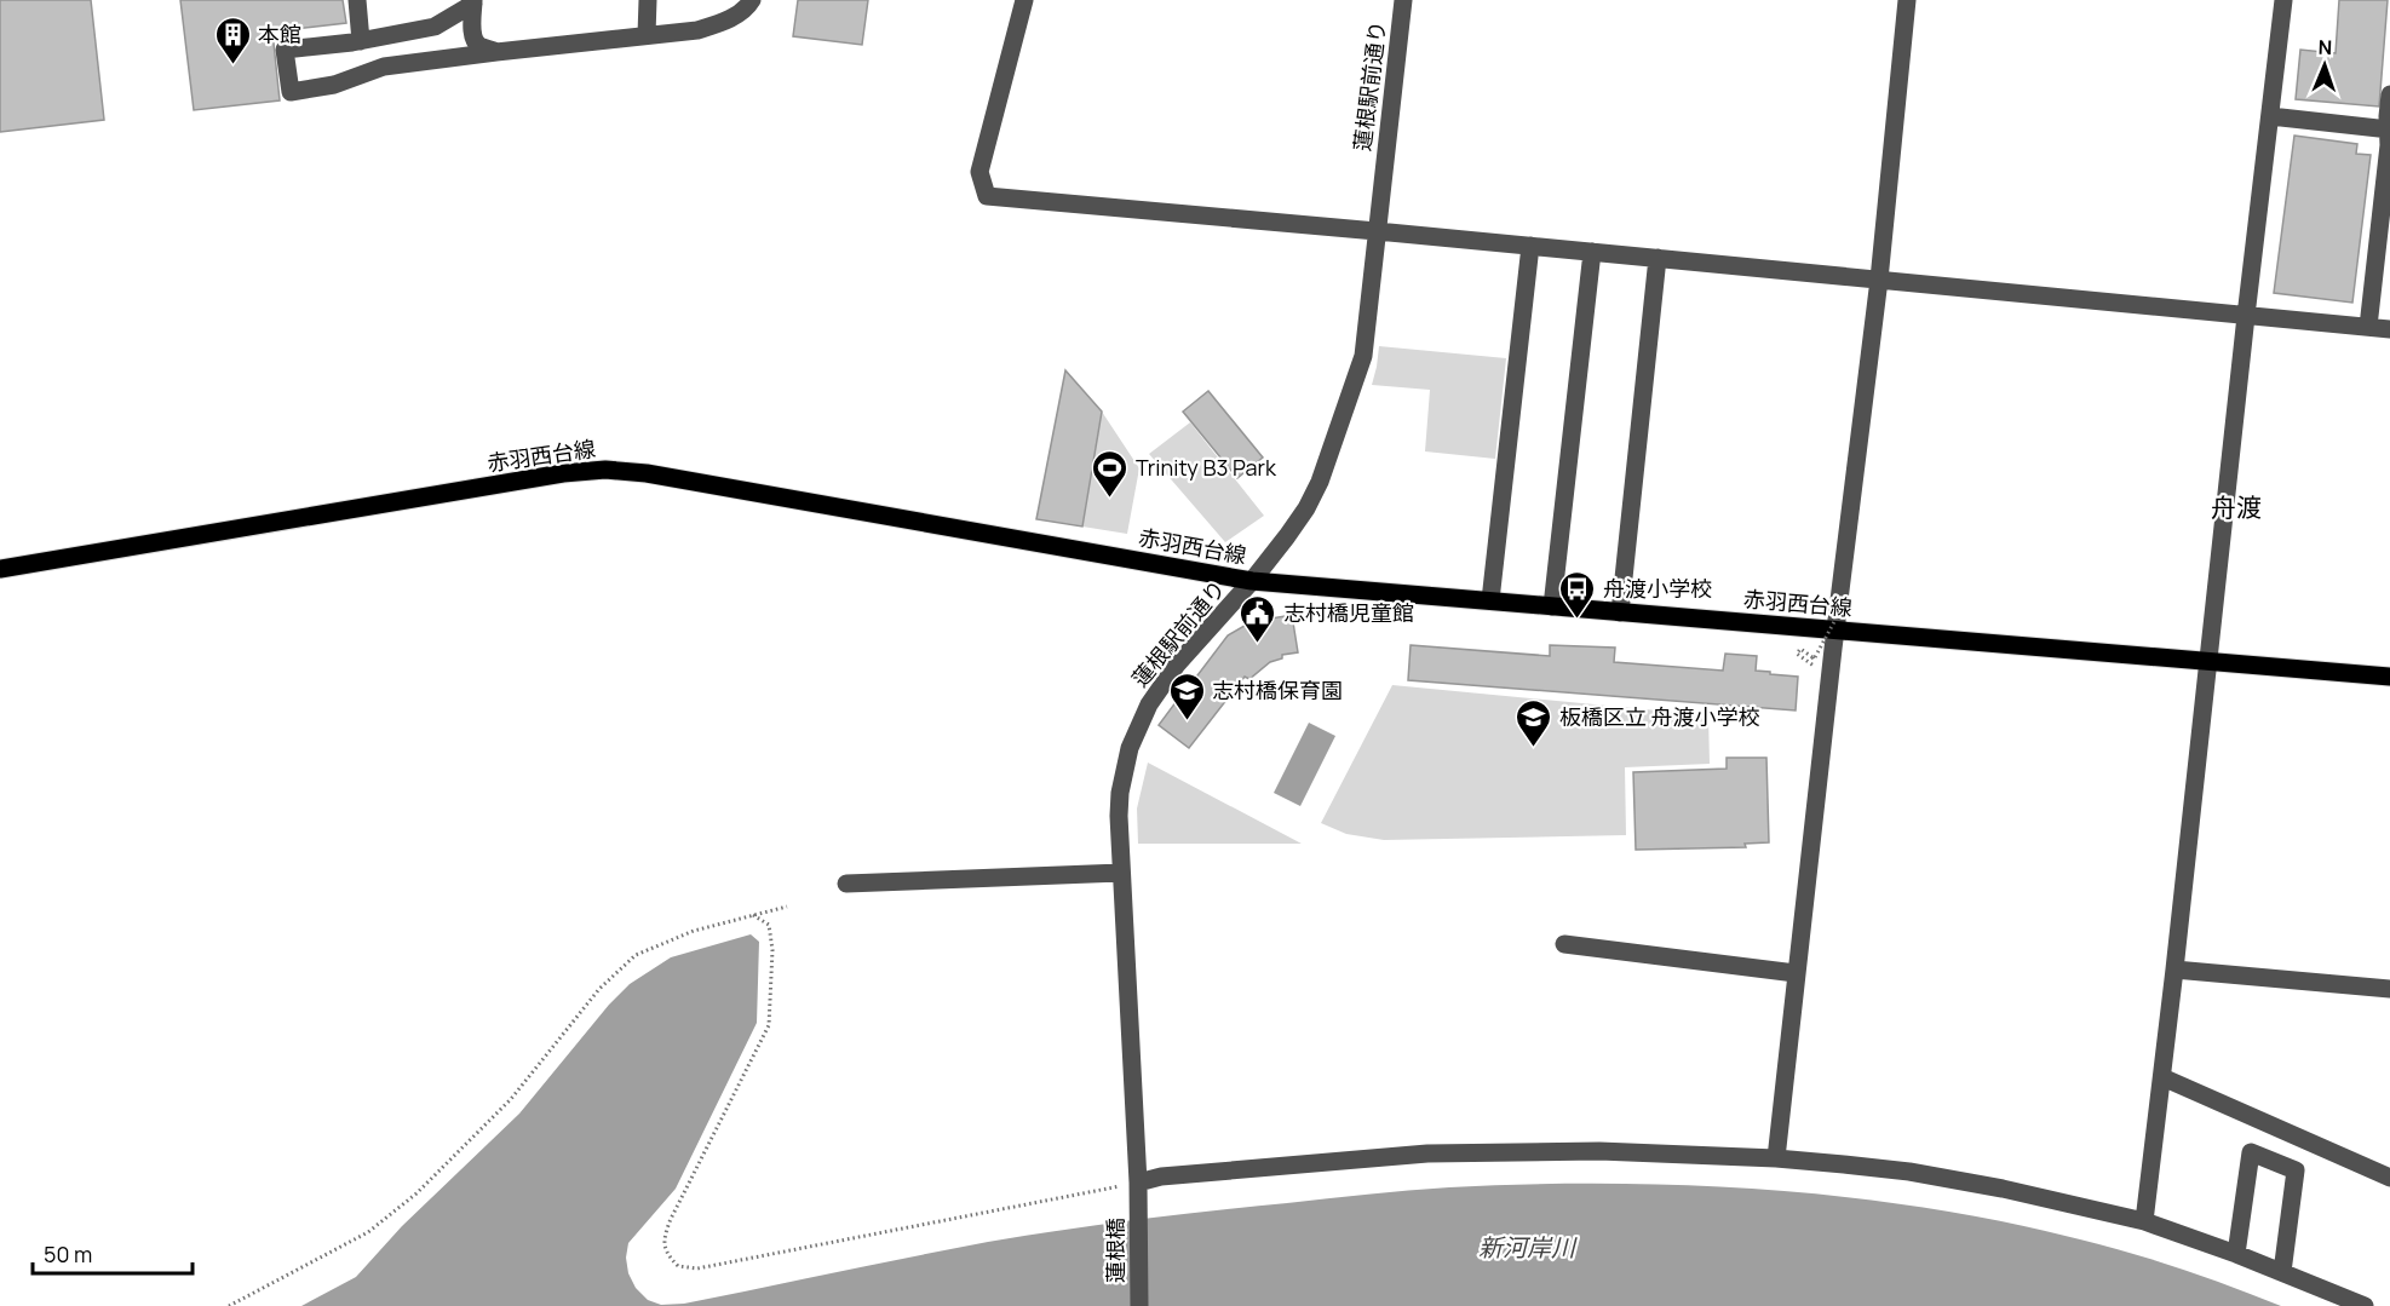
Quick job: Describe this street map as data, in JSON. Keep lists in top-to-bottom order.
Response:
{
  "streets": {
    "main road": ["赤羽西台線"],
    "street": ["蓮根駅前通り", "蓮根橋"]
  },
  "crossings": [
    ["蓮根駅前通り", "赤羽西台線"],
    ["蓮根駅前通り", "蓮根橋"]
  ],
  "districts": ["舟渡"],
  "water": ["新河岸川"],
  "places": {
    "building": ["本館"],
    "sports": ["Trinity B3 Park"],
    "bus stop": ["舟渡小学校"],
    "public building": ["志村橋児童館"],
    "school or university": ["志村橋保育園", "板橋区立 舟渡小学校"]
  },
  "scale_bar": "50 m",
  "north": "top"
}
